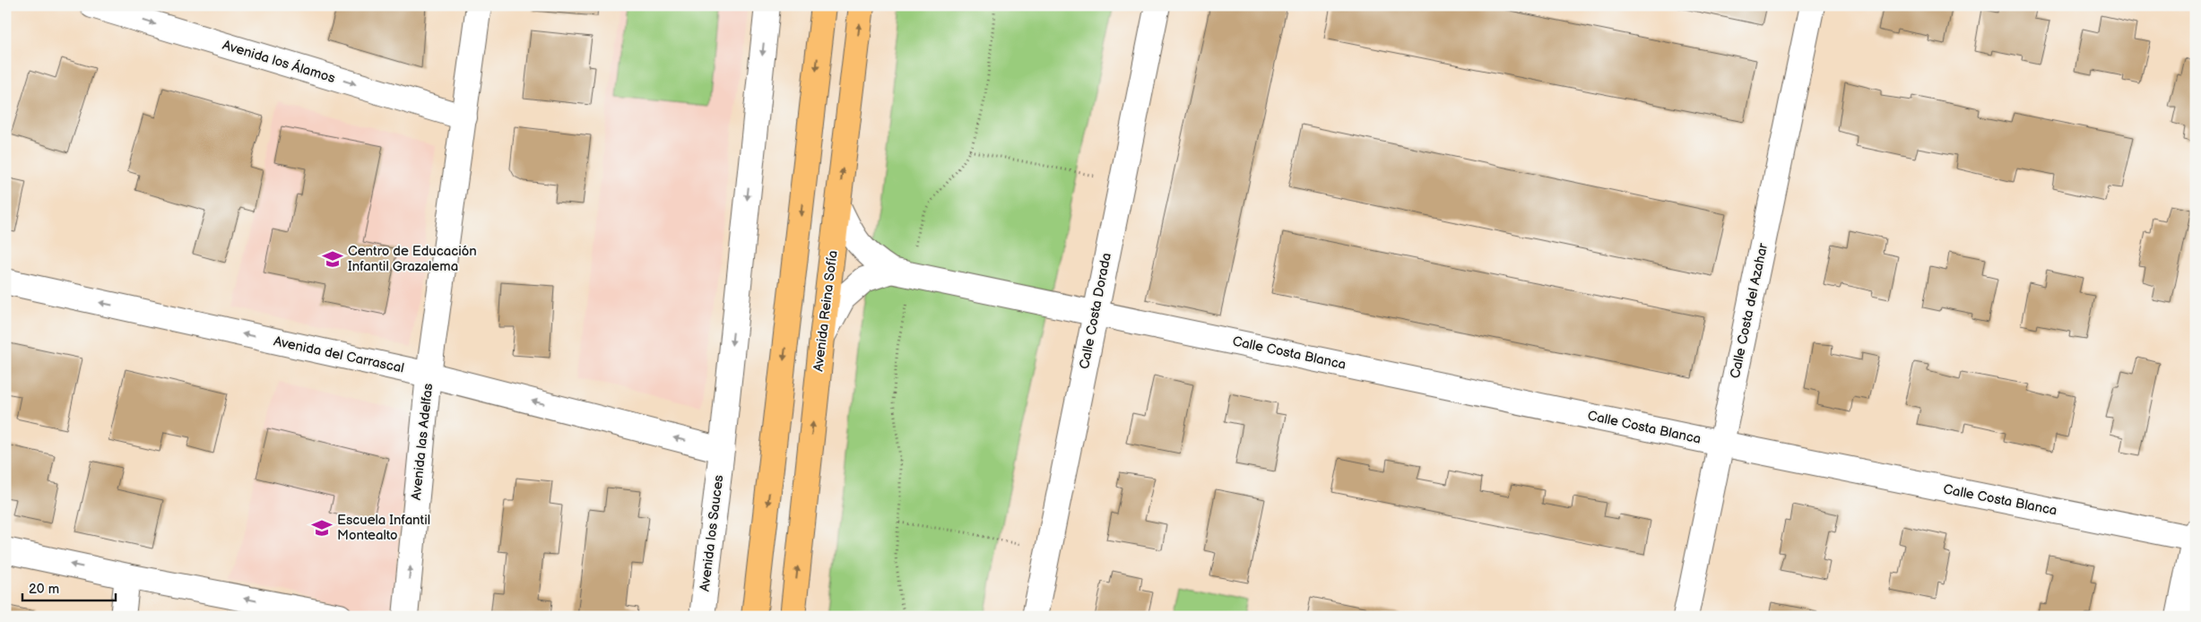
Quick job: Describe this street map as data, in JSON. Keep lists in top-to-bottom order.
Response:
{
  "streets": {
    "main road": ["Avenida Reina Sofía"],
    "street": [
      "Avenida los Álamos",
      "Calle Costa Dorada",
      "Calle Costa del Azahar",
      "Calle Costa Blanca",
      "Avenida del Carrascal",
      "Avenida las Adelfas",
      "Avenida los Sauces"
    ]
  },
  "crossings": [
    ["Avenida los Álamos", "Avenida las Adelfas"],
    ["Calle Costa Dorada", "Calle Costa Blanca"],
    ["Calle Costa del Azahar", "Calle Costa Blanca"],
    ["Avenida del Carrascal", "Avenida las Adelfas"],
    ["Avenida del Carrascal", "Avenida los Sauces"]
  ],
  "one_way": [
    "Avenida los Álamos",
    "Avenida del Carrascal",
    "Avenida las Adelfas",
    "Avenida los Sauces"
  ],
  "places": {
    "school or university": ["Centro de Educación Infantil Grazalema", "Escuela Infantil Montealto"]
  },
  "scale_bar": "20 m"
}
